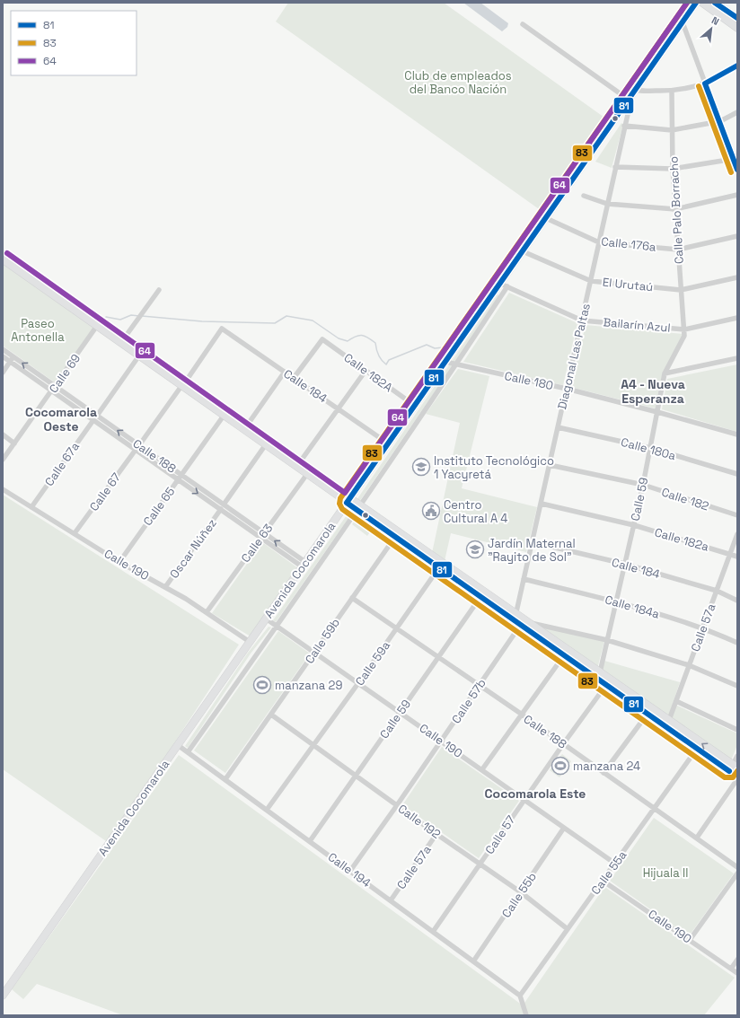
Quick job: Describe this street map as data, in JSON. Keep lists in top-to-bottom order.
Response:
{
  "streets": {
    "main road": ["Avenida Cocomarola"],
    "street": [
      "Calle Palo Borracho",
      "Calle 176a",
      "El Urutaú",
      "Bailarín Azul",
      "Diagonal Las Paltas",
      "Calle 182A",
      "Calle 69",
      "Calle 180",
      "Calle 184",
      "Calle 180a",
      "Calle 188",
      "Calle 67a",
      "Calle 67",
      "Calle 59",
      "Calle 182",
      "Calle 65",
      "Calle 182a",
      "Calle 63",
      "Oscar Núñez",
      "Calle 190",
      "Calle 184a",
      "Calle 57a",
      "Calle 59b",
      "Calle 59a",
      "Calle 57b",
      "Calle 192",
      "Calle 57",
      "Calle 194",
      "Calle 55a",
      "Calle 55b"
    ]
  },
  "crossings": [
    ["Calle Palo Borracho", "Calle 176a"],
    ["Calle Palo Borracho", "El Urutaú"],
    ["Calle Palo Borracho", "Bailarín Azul"],
    ["Calle Palo Borracho", "Calle 59"],
    ["Calle 176a", "Diagonal Las Paltas"],
    ["Calle 176a", "Avenida Cocomarola"],
    ["El Urutaú", "Diagonal Las Paltas"],
    ["El Urutaú", "Avenida Cocomarola"],
    ["Bailarín Azul", "Diagonal Las Paltas"],
    ["Bailarín Azul", "Calle 59"],
    ["Bailarín Azul", "Avenida Cocomarola"],
    ["Diagonal Las Paltas", "Calle 180"],
    ["Diagonal Las Paltas", "Calle 184"],
    ["Diagonal Las Paltas", "Calle 180a"],
    ["Diagonal Las Paltas", "Calle 182"],
    ["Diagonal Las Paltas", "Calle 182a"],
    ["Diagonal Las Paltas", "Avenida Cocomarola"],
    ["Diagonal Las Paltas", "Calle 184a"],
    ["Calle 182A", "Calle 184"],
    ["Calle 182A", "Avenida Cocomarola"],
    ["Calle 69", "Calle 188"],
    ["Calle 180", "Calle 59"],
    ["Calle 180", "Avenida Cocomarola"],
    ["Calle 184", "Calle 59"],
    ["Calle 184", "Avenida Cocomarola"],
    ["Calle 184", "Calle 57a"],
    ["Calle 180a", "Calle 59"],
    ["Calle 188", "Calle 67a"],
    ["Calle 188", "Calle 67"],
    ["Calle 188", "Calle 59"],
    ["Calle 188", "Calle 65"],
    ["Calle 188", "Calle 63"],
    ["Calle 188", "Oscar Núñez"],
    ["Calle 188", "Avenida Cocomarola"],
    ["Calle 188", "Calle 59b"],
    ["Calle 188", "Calle 59a"],
    ["Calle 188", "Calle 57b"],
    ["Calle 188", "Calle 57"],
    ["Calle 188", "Calle 55a"],
    ["Calle 67a", "Calle 190"],
    ["Calle 67", "Calle 190"],
    ["Calle 59", "Calle 182"],
    ["Calle 59", "Calle 182a"],
    ["Calle 59", "Calle 190"],
    ["Calle 59", "Calle 184a"],
    ["Calle 59", "Calle 192"],
    ["Calle 59", "Calle 194"],
    ["Calle 65", "Calle 190"],
    ["Calle 182a", "Calle 57a"],
    ["Calle 63", "Calle 190"],
    ["Oscar Núñez", "Calle 190"],
    ["Calle 190", "Avenida Cocomarola"],
    ["Calle 190", "Calle 59b"],
    ["Calle 190", "Calle 59a"],
    ["Calle 190", "Calle 57b"],
    ["Calle 190", "Calle 57"],
    ["Calle 190", "Calle 55a"],
    ["Calle 190", "Calle 55b"],
    ["Avenida Cocomarola", "Calle 194"],
    ["Calle 184a", "Calle 57a"],
    ["Calle 57a", "Calle 192"],
    ["Calle 57a", "Calle 194"],
    ["Calle 59b", "Calle 192"],
    ["Calle 59b", "Calle 194"],
    ["Calle 59a", "Calle 192"],
    ["Calle 59a", "Calle 194"],
    ["Calle 57b", "Calle 192"],
    ["Calle 57b", "Calle 194"],
    ["Calle 192", "Calle 57"],
    ["Calle 192", "Calle 55a"],
    ["Calle 192", "Calle 55b"],
    ["Calle 57", "Calle 194"],
    ["Calle 194", "Calle 55a"],
    ["Calle 194", "Calle 55b"]
  ],
  "districts": ["A4 - Nueva Esperanza", "Cocomarola Oeste", "Cocomarola Este"],
  "parks": ["Club de empleados del Banco Nación", "Paseo Antonella", "Hijuala II"],
  "places": {
    "school or university": ["Instituto Tecnológico 1 Yacyretá", "Jardín Maternal \"Rayito de Sol\""],
    "public building": ["Centro Cultural A 4"],
    "sports": ["manzana 29", "manzana 24"]
  },
  "lines": ["transit line 81", "transit line 83", "transit line 64"],
  "legend": ["81", "83", "64"],
  "north": "top right"
}
